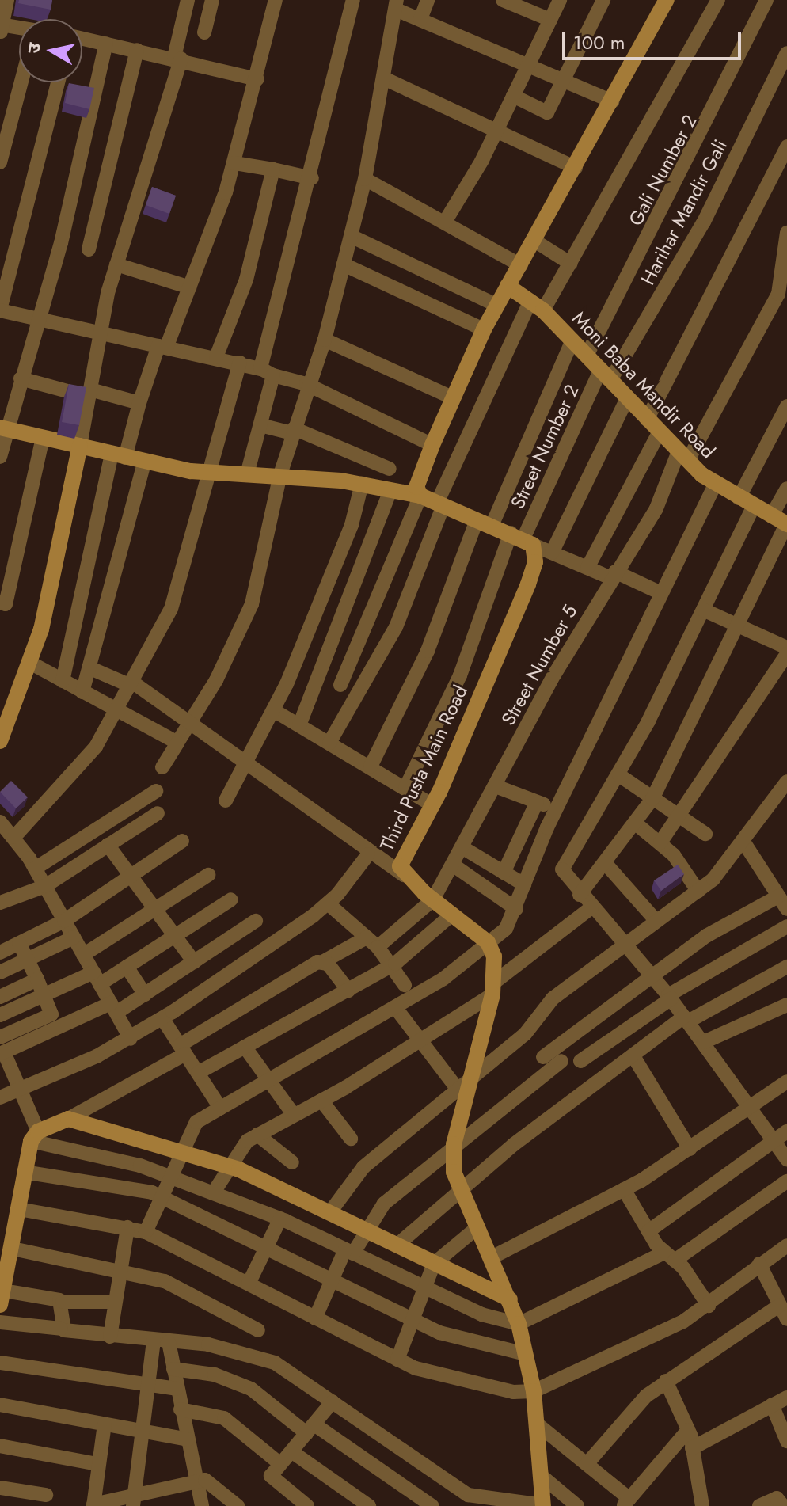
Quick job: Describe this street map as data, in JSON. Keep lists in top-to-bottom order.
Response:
{
  "streets": {
    "street": [
      "Gali Number 2",
      "Harihar Mandir Gali",
      "Moni Baba Mandir Road",
      "Street Number 2",
      "Street Number 5",
      "Third Pusta Main Road"
    ]
  },
  "crossings": [
    ["Gali Number 2", "Moni Baba Mandir Road"],
    ["Harihar Mandir Gali", "Moni Baba Mandir Road"],
    ["Harihar Mandir Gali", "Street Number 2"],
    ["Moni Baba Mandir Road", "Street Number 2"],
    ["Moni Baba Mandir Road", "Street Number 5"],
    ["Street Number 2", "Third Pusta Main Road"],
    ["Street Number 5", "Third Pusta Main Road"]
  ],
  "scale_bar": "100 m",
  "north": "left"
}
